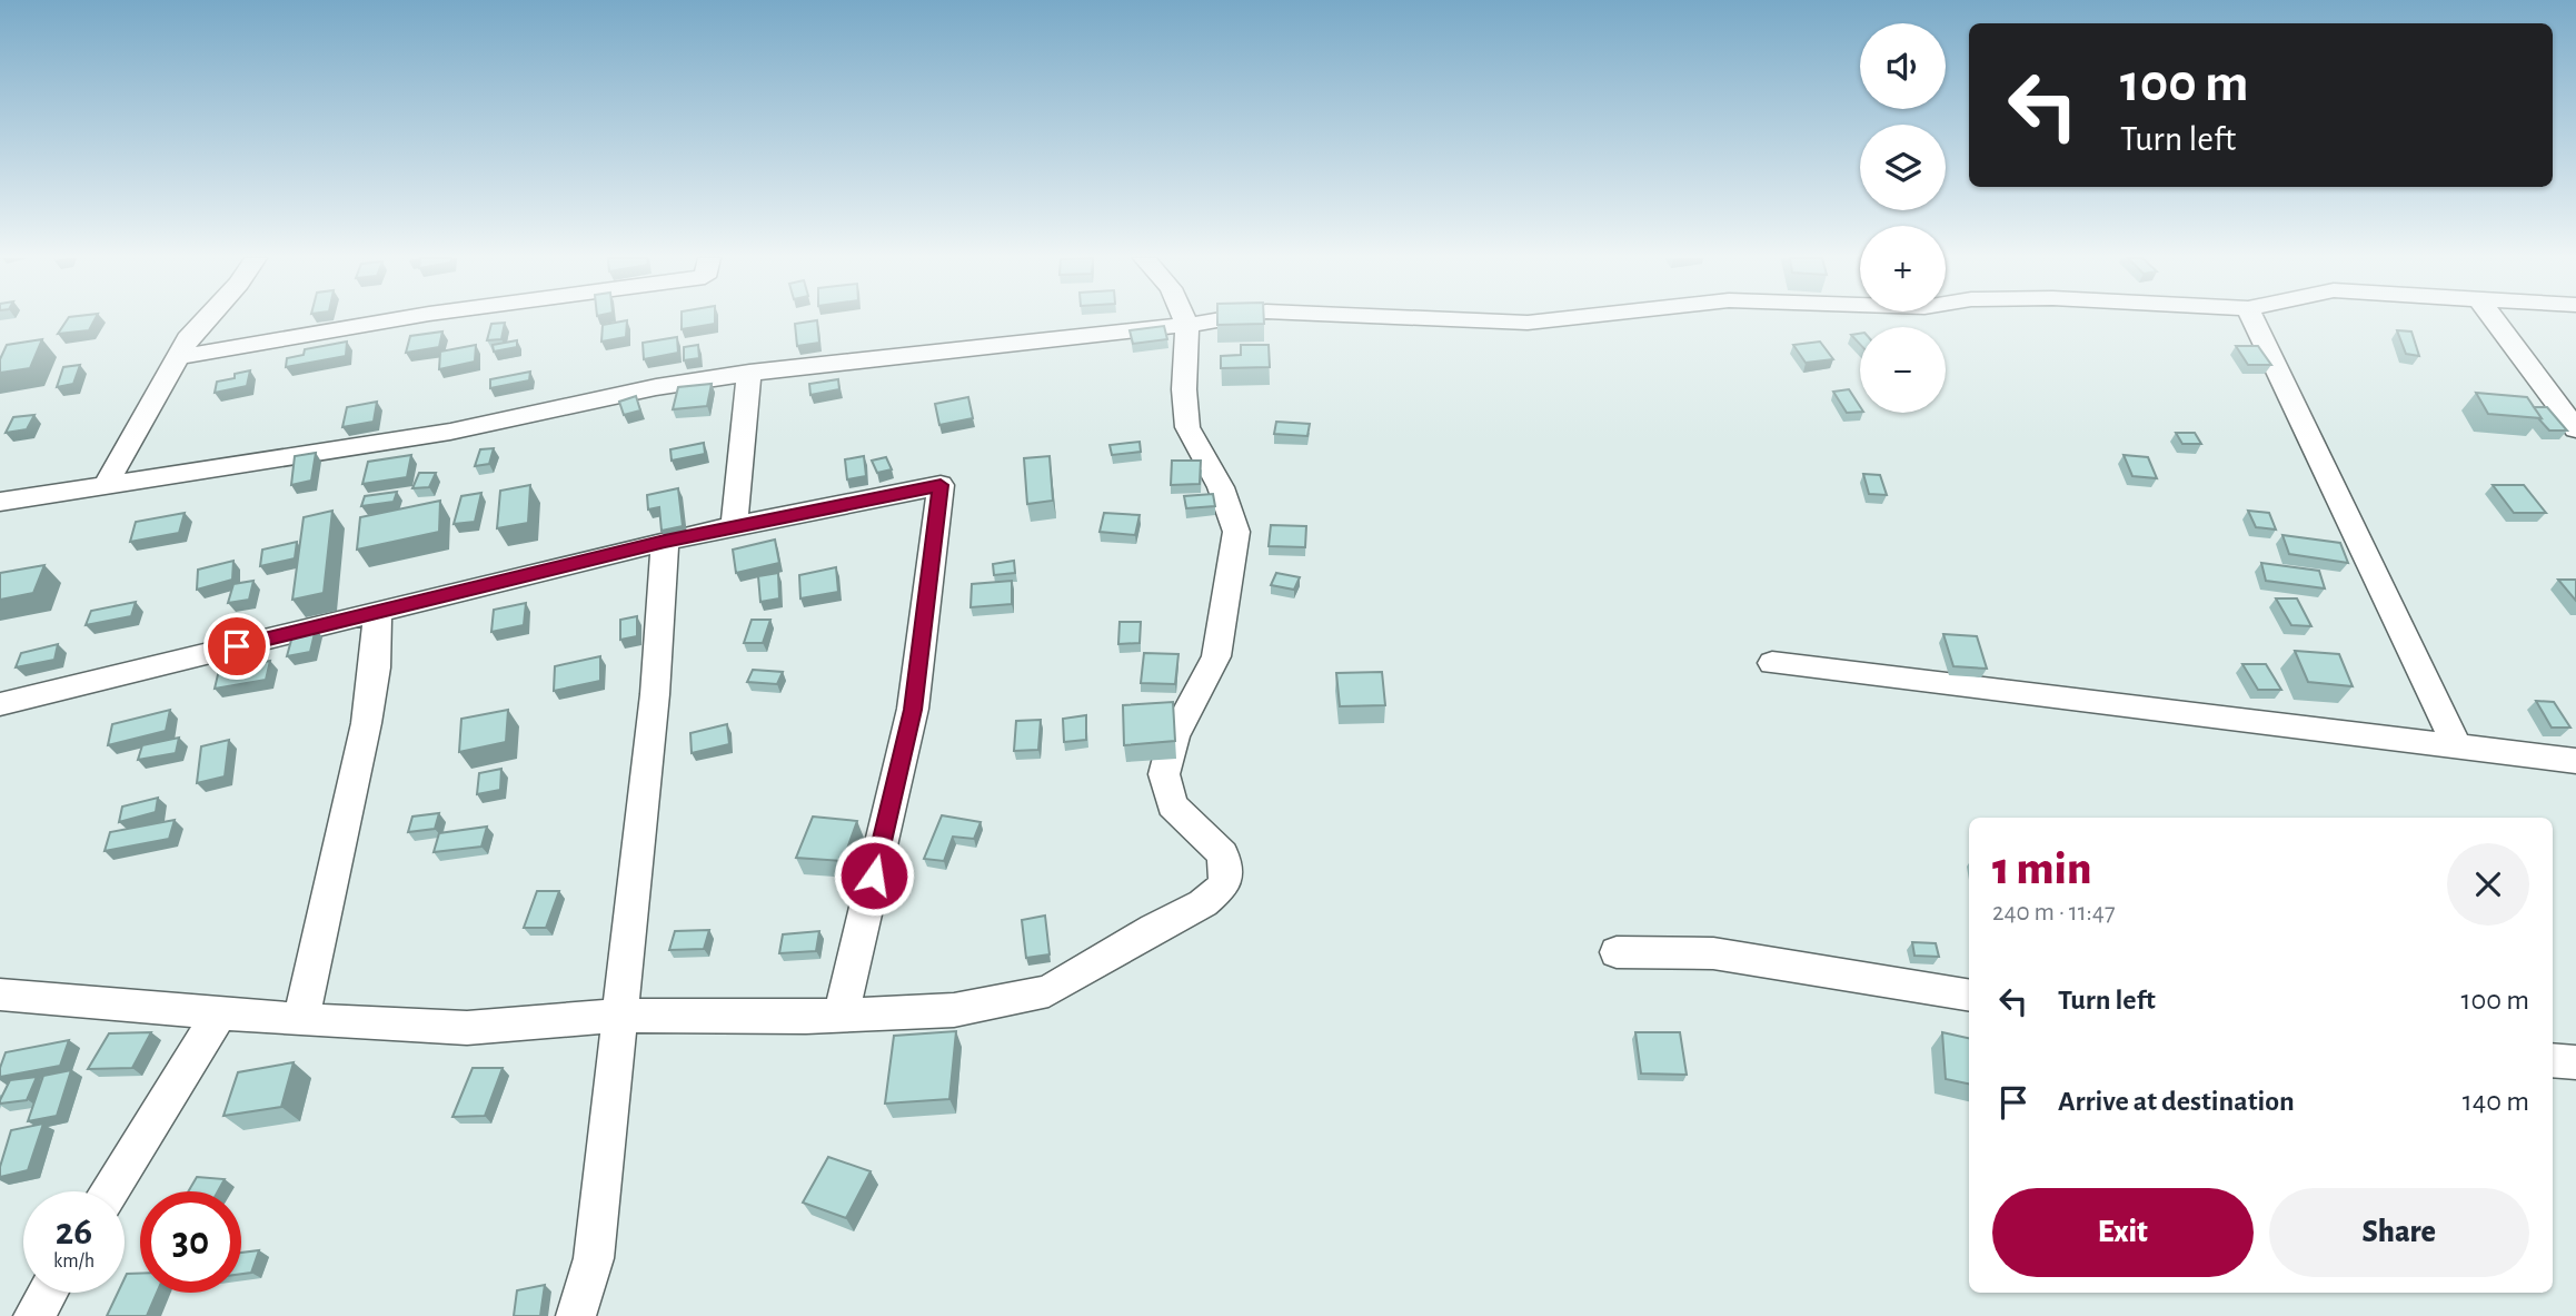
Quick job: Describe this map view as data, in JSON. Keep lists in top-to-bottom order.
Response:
{
  "page": {
    "map_buttons": ["+", "−"],
    "turn": ["100 m", "Turn left"],
    "heading": ["1 min", "240 m · 11:47"],
    "list": [
      {
        "name": "Turn left",
        "value": "100 m"
      },
      {
        "name": "Arrive at destination",
        "value": "140 m"
      }
    ],
    "buttons": ["Exit", "Share"],
    "speed": "26 km/h",
    "limit": "30"
  }
}
